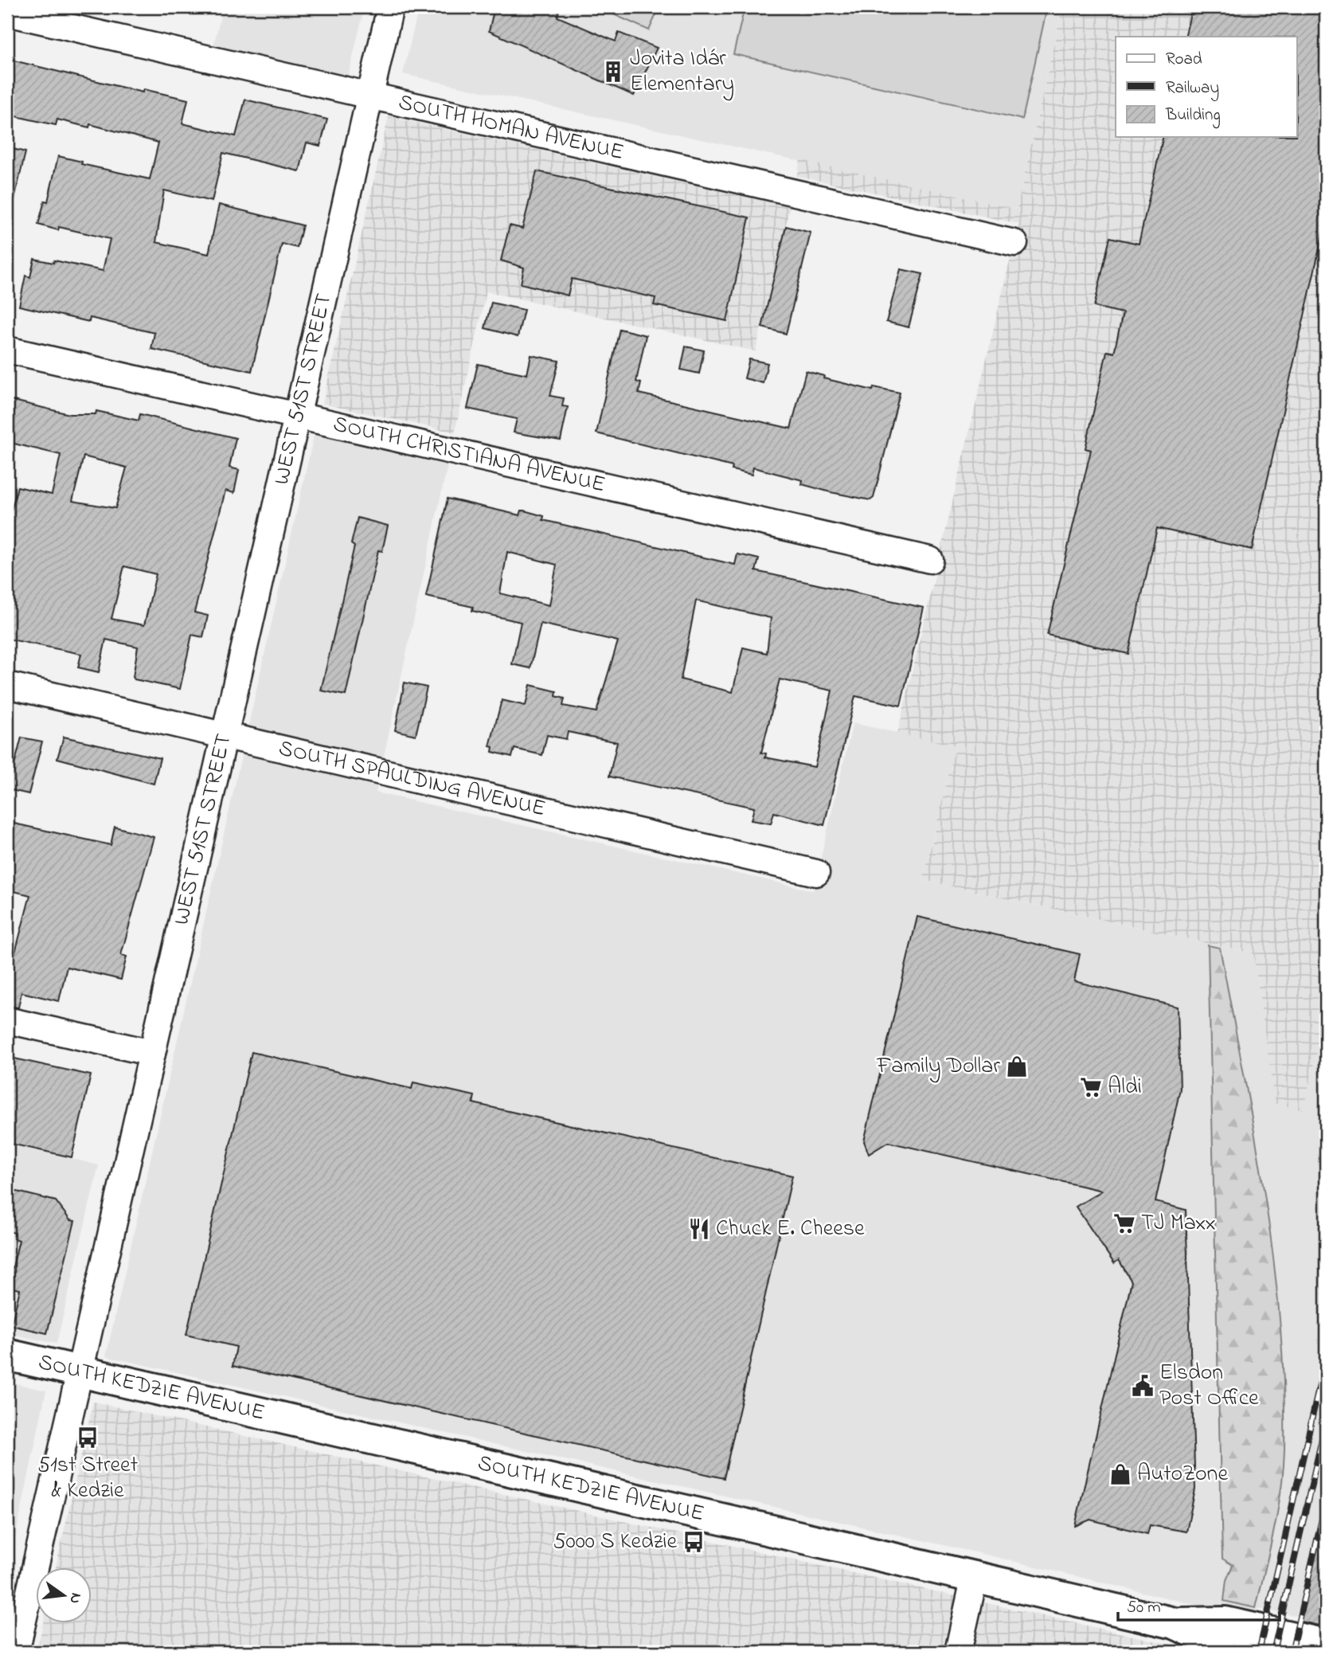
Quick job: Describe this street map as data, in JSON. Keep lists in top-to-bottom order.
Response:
{
  "streets": {
    "main road": ["SOUTH KEDZIE AVENUE"],
    "street": [
      "SOUTH HOMAN AVENUE",
      "WEST 51ST STREET",
      "SOUTH CHRISTIANA AVENUE",
      "SOUTH SPAULDING AVENUE"
    ]
  },
  "crossings": [
    ["SOUTH HOMAN AVENUE", "WEST 51ST STREET"],
    ["WEST 51ST STREET", "SOUTH CHRISTIANA AVENUE"],
    ["WEST 51ST STREET", "SOUTH SPAULDING AVENUE"],
    ["WEST 51ST STREET", "SOUTH KEDZIE AVENUE"]
  ],
  "places": {
    "building": ["Jovita Idár Elementary"],
    "shop": ["Family Dollar", "AutoZone"],
    "supermarket": ["Aldi", "TJ Maxx"],
    "restaurant": ["Chuck E. Cheese"],
    "public building": ["Elsdon Post Office"],
    "bus stop": ["51st Street & Kedzie", "5000 S Kedzie"]
  },
  "legend": ["Road", "Railway", "Building"],
  "scale_bar": "50 m",
  "north": "right"
}
